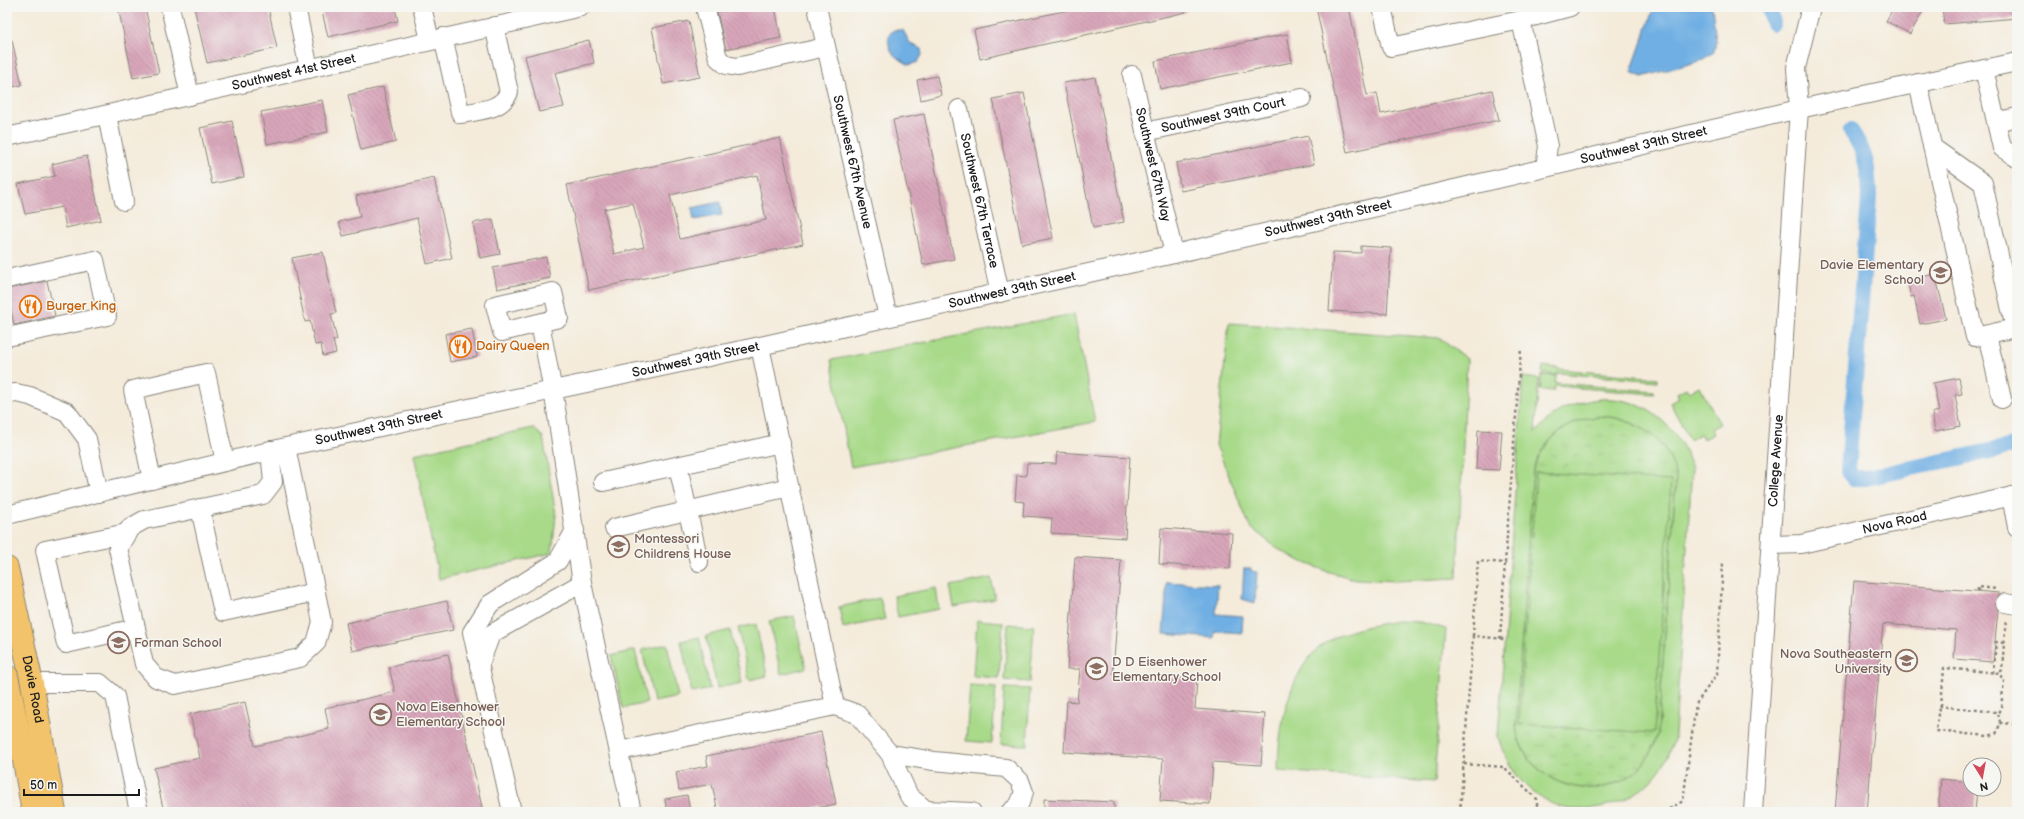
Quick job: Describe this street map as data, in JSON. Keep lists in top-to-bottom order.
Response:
{
  "streets": {
    "main road": ["Davie Road"],
    "street": [
      "Southwest 41st Street",
      "Southwest 39th Court",
      "Southwest 39th Street",
      "Southwest 67th Avenue",
      "Southwest 67th Way",
      "Southwest 67th Terrace",
      "College Avenue",
      "Nova Road"
    ]
  },
  "crossings": [
    ["Southwest 39th Court", "Southwest 67th Way"],
    ["Southwest 39th Street", "Southwest 67th Avenue"],
    ["Southwest 39th Street", "Southwest 67th Way"],
    ["Southwest 39th Street", "Southwest 67th Terrace"],
    ["Southwest 39th Street", "College Avenue"],
    ["College Avenue", "Nova Road"]
  ],
  "places": {
    "school or university": [
      "Davie Elementary School",
      "Montessori Childrens House",
      "Forman School",
      "Nova Southeastern University",
      "D D Eisenhower Elementary School",
      "Nova Eisenhower Elementary School"
    ],
    "restaurant": ["Burger King", "Dairy Queen"]
  },
  "scale_bar": "50 m",
  "north": "bottom"
}
